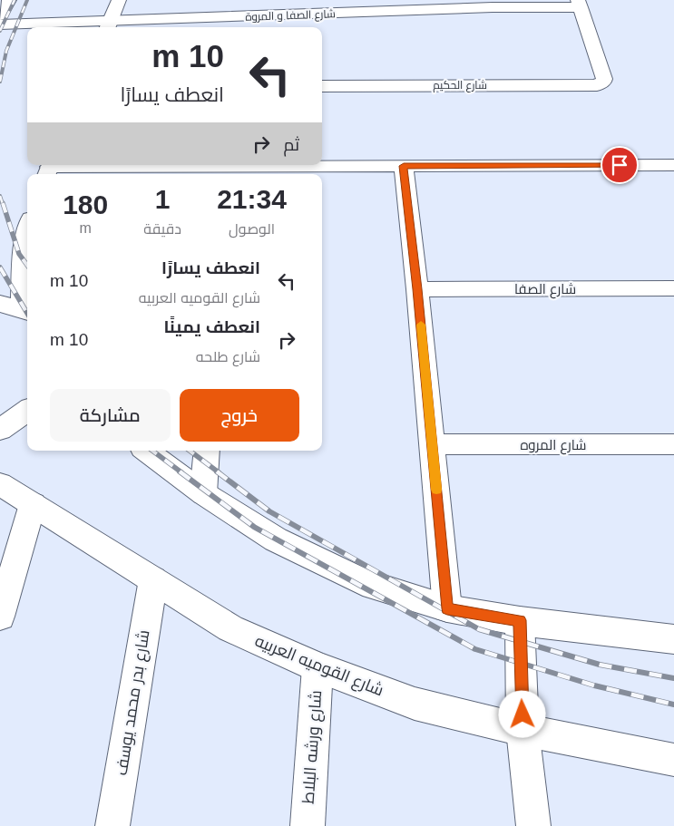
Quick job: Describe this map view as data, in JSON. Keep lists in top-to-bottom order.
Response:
{
  "streets": {
    "street": [
      "شارع الصفا و المروة",
      "شارع الحكيم",
      "شارع الصفا",
      "شارع المروه",
      "شارع القوميه العربيه",
      "شارع بدر محمد يوسف",
      "شارع ورشه البلاط"
    ]
  },
  "crossings": [
    ["شارع الصفا و المروة", "شارع الحكيم"],
    ["شارع القوميه العربيه", "شارع بدر محمد يوسف"],
    ["شارع القوميه العربيه", "شارع ورشه البلاط"]
  ],
  "page": {
    "turn": ["10 m", "انعطف يسارًا"],
    "then": "ثم",
    "eta": [
      "21:34",
      "الوصول",
      "1",
      "دقيقة",
      "180",
      "m"
    ],
    "list": [
      {
        "name": "انعطف يسارًا",
        "note": "شارع القوميه العربيه",
        "value": "10 m"
      },
      {
        "name": "انعطف يمينًا",
        "note": "شارع طلحه",
        "value": "10 m"
      }
    ],
    "buttons": ["خروج", "مشاركة"]
  }
}
